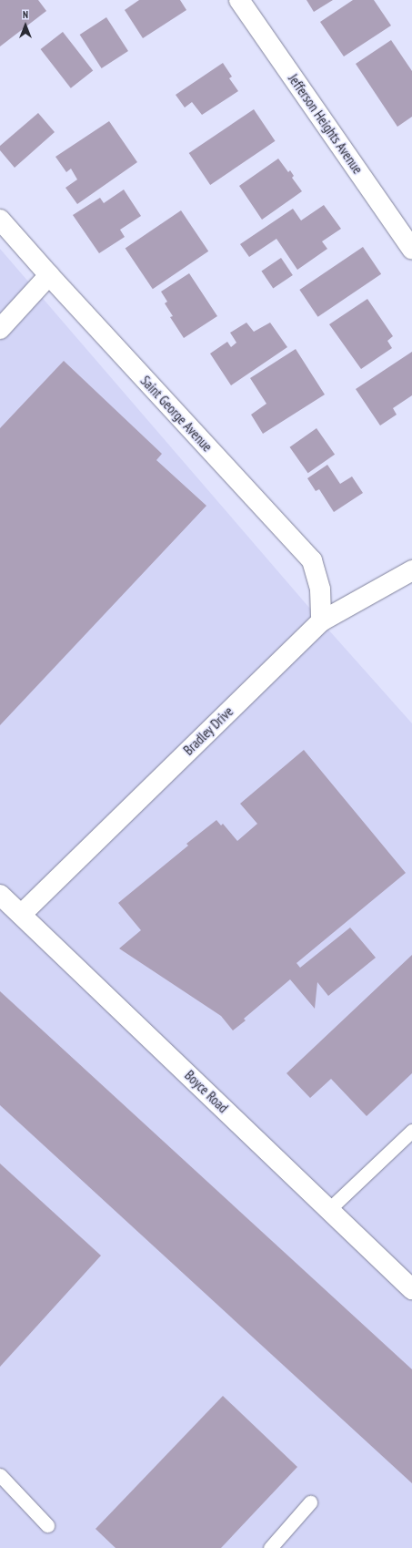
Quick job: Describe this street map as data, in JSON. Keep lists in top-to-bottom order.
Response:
{
  "streets": {
    "street": [
      "Jefferson Heights Avenue",
      "Saint George Avenue",
      "Bradley Drive",
      "Boyce Road"
    ]
  },
  "crossings": [
    ["Saint George Avenue", "Bradley Drive"],
    ["Bradley Drive", "Boyce Road"]
  ],
  "north": "top"
}
